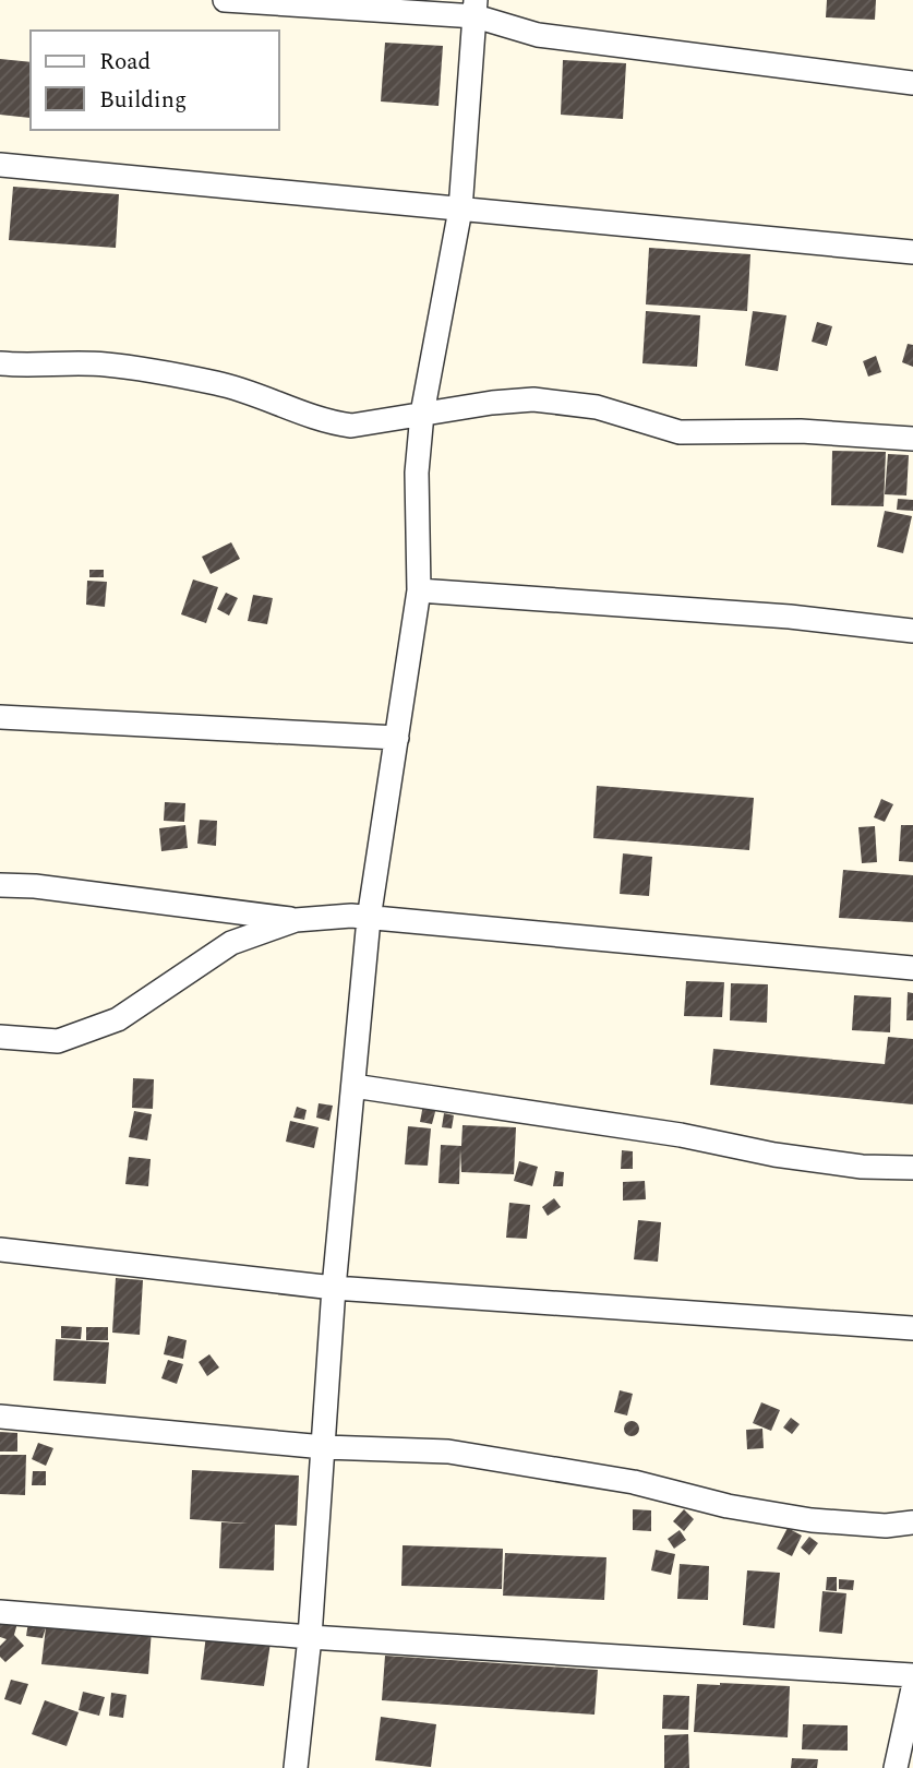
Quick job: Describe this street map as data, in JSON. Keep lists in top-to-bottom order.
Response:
{
  "legend": ["Road", "Building"]
}
